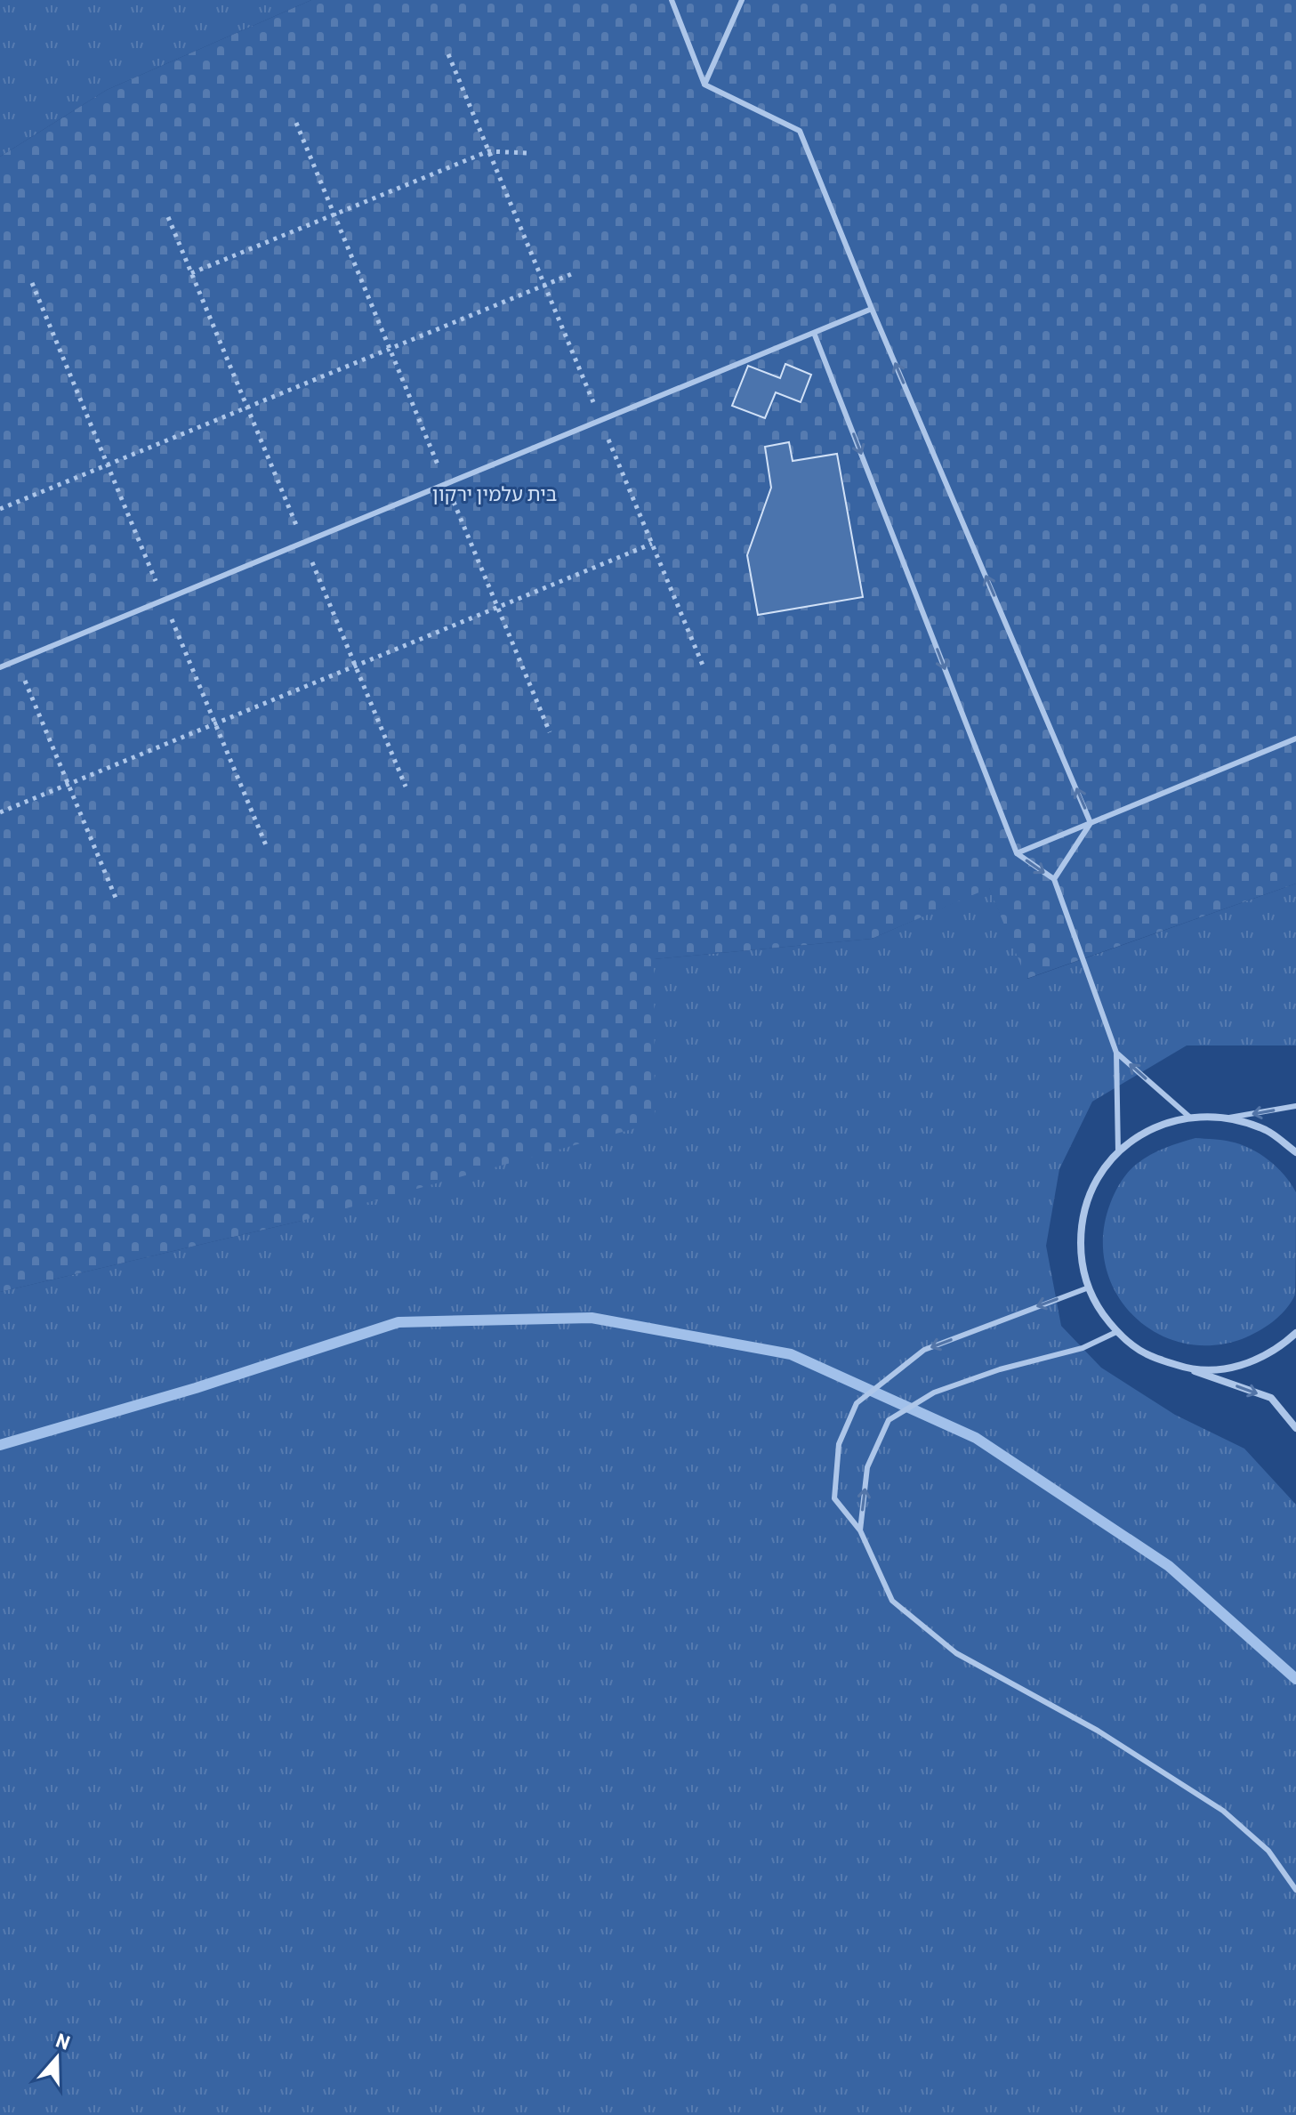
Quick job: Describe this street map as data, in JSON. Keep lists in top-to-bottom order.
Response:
{
  "parks": ["בית עלמין ירקון"],
  "north": "top"
}
